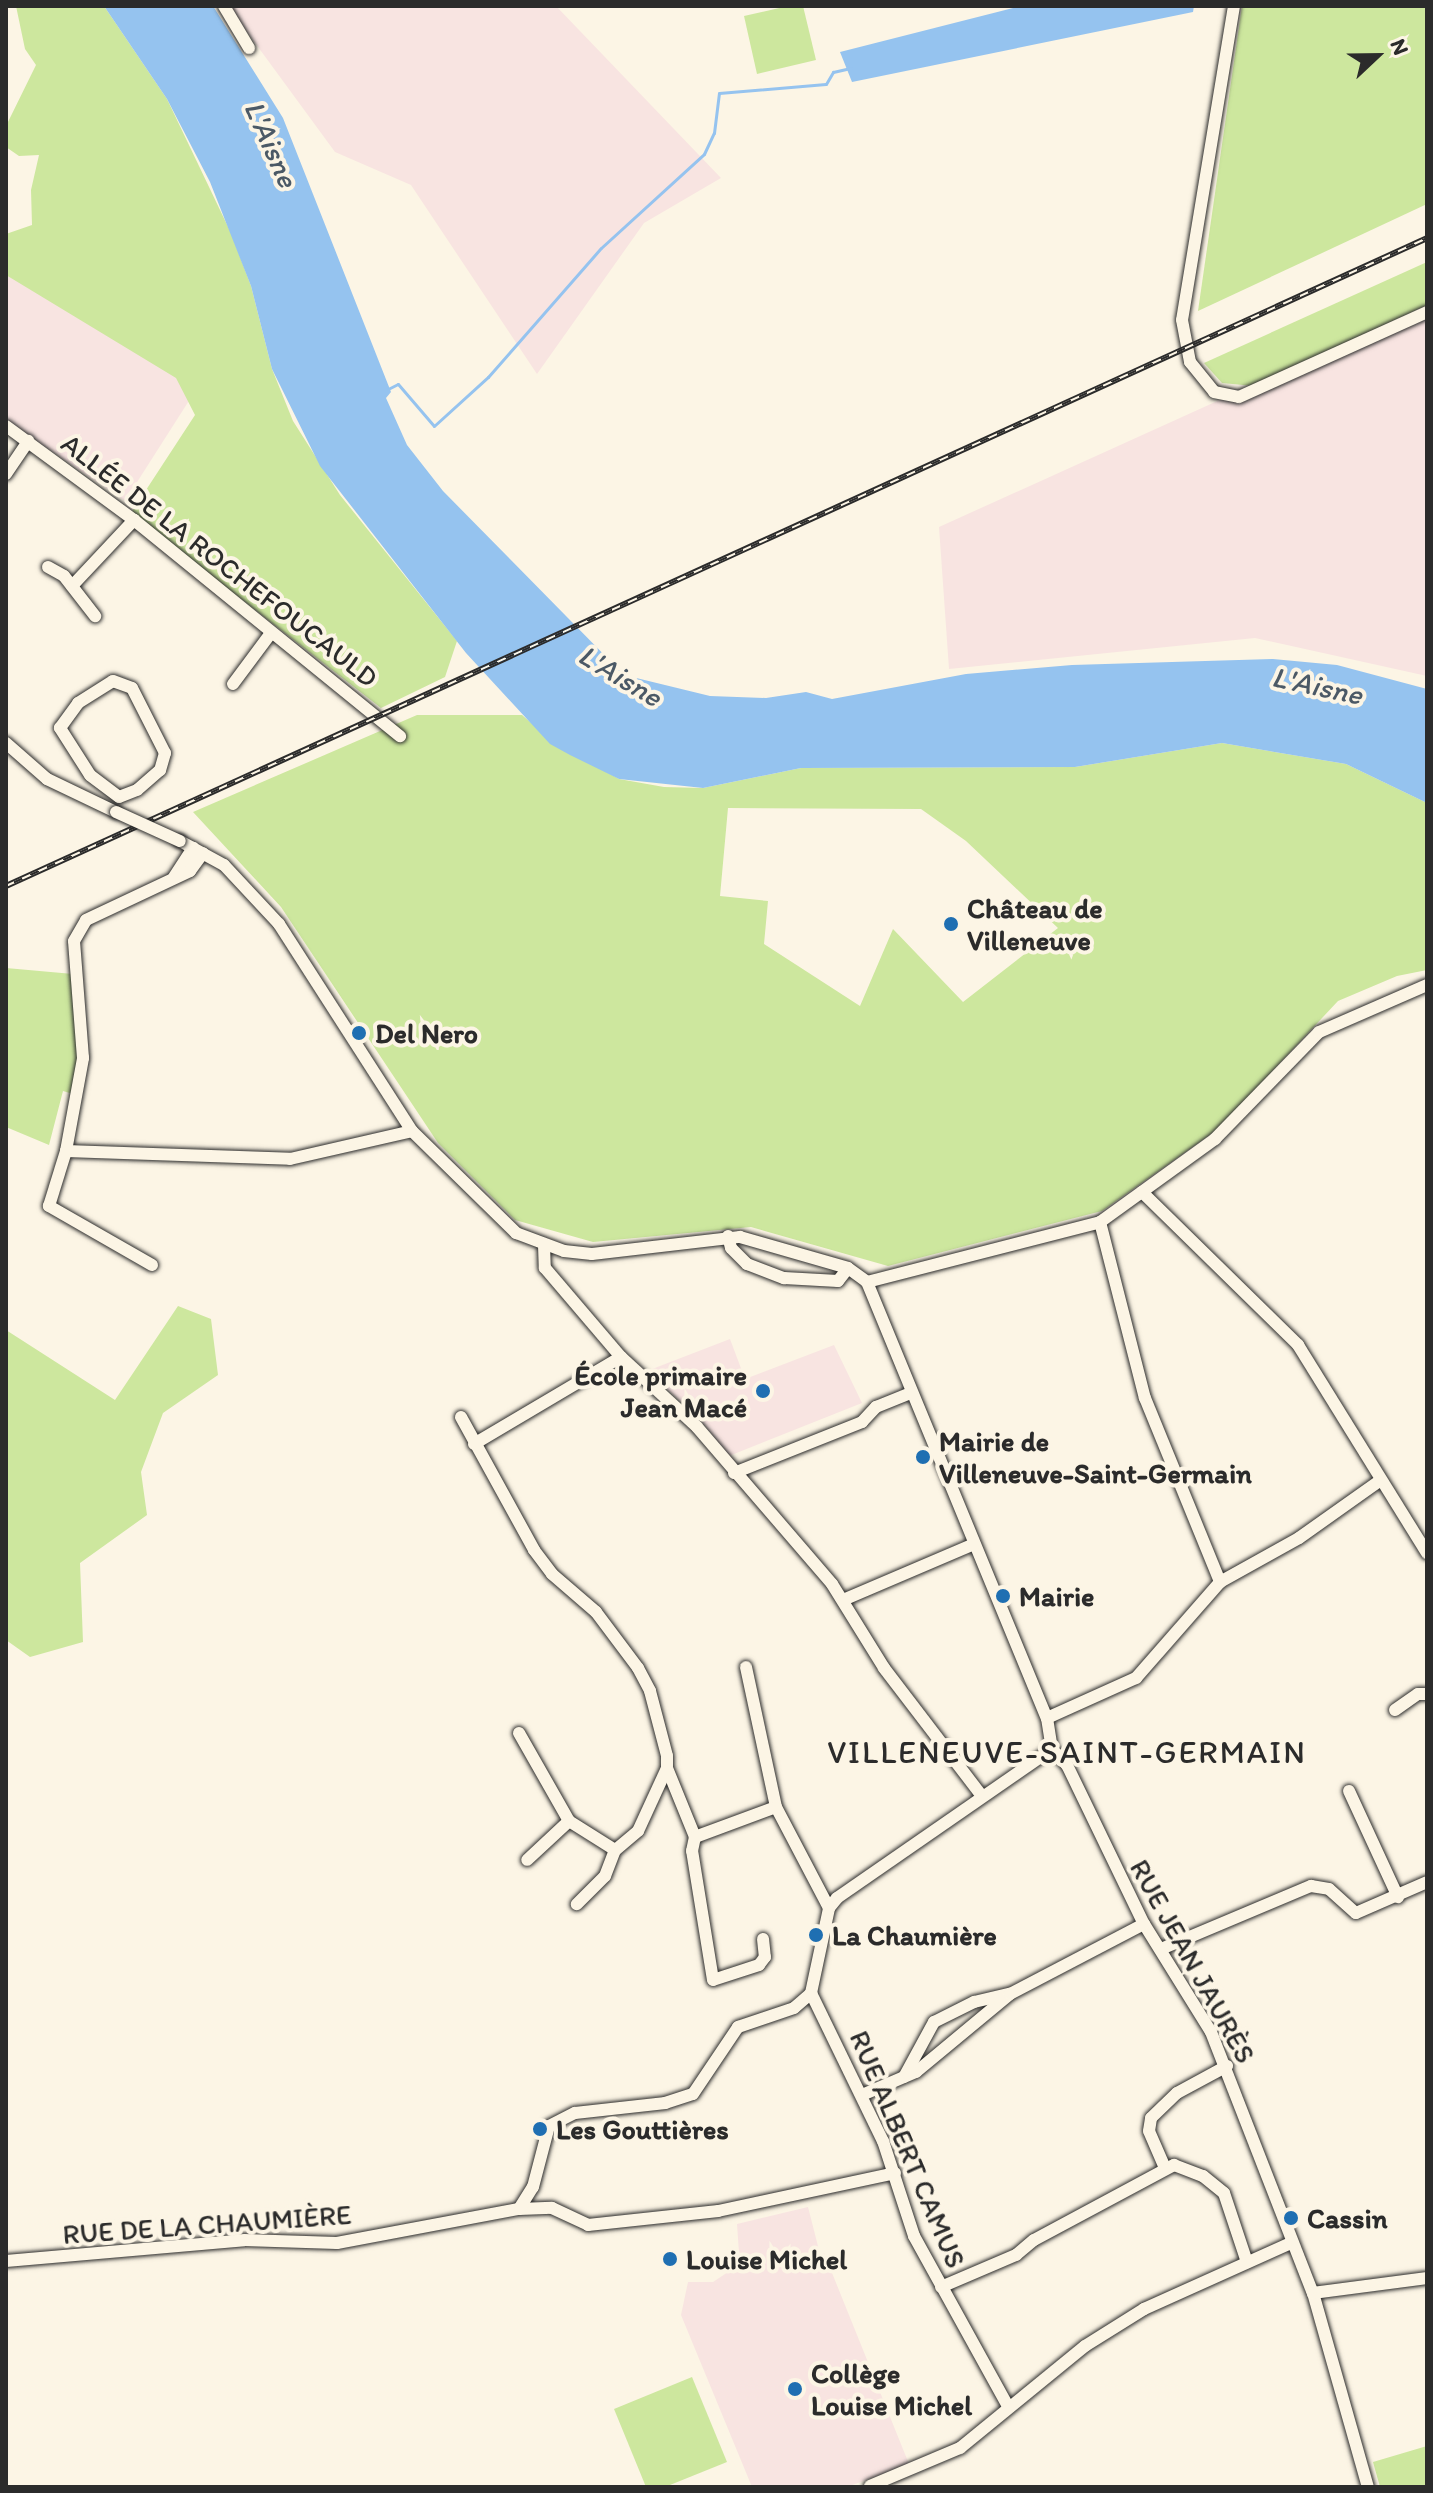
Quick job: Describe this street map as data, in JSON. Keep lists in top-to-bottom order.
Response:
{
  "streets": {
    "street": [
      "ALLÉE DE LA ROCHEFOUCAULD",
      "RUE JEAN JAURÈS",
      "RUE ALBERT CAMUS",
      "RUE DE LA CHAUMIÈRE"
    ]
  },
  "districts": ["VILLENEUVE-SAINT-GERMAIN"],
  "water": ["L'Aisne"],
  "places": [
    "Château de Villeneuve",
    "Del Nero",
    "École primaire Jean Macé",
    "Mairie de Villeneuve-Saint-Germain",
    "Mairie",
    "La Chaumière",
    "Les Gouttières",
    "Cassin",
    "Louise Michel",
    "Collège Louise Michel"
  ],
  "north": "right"
}
